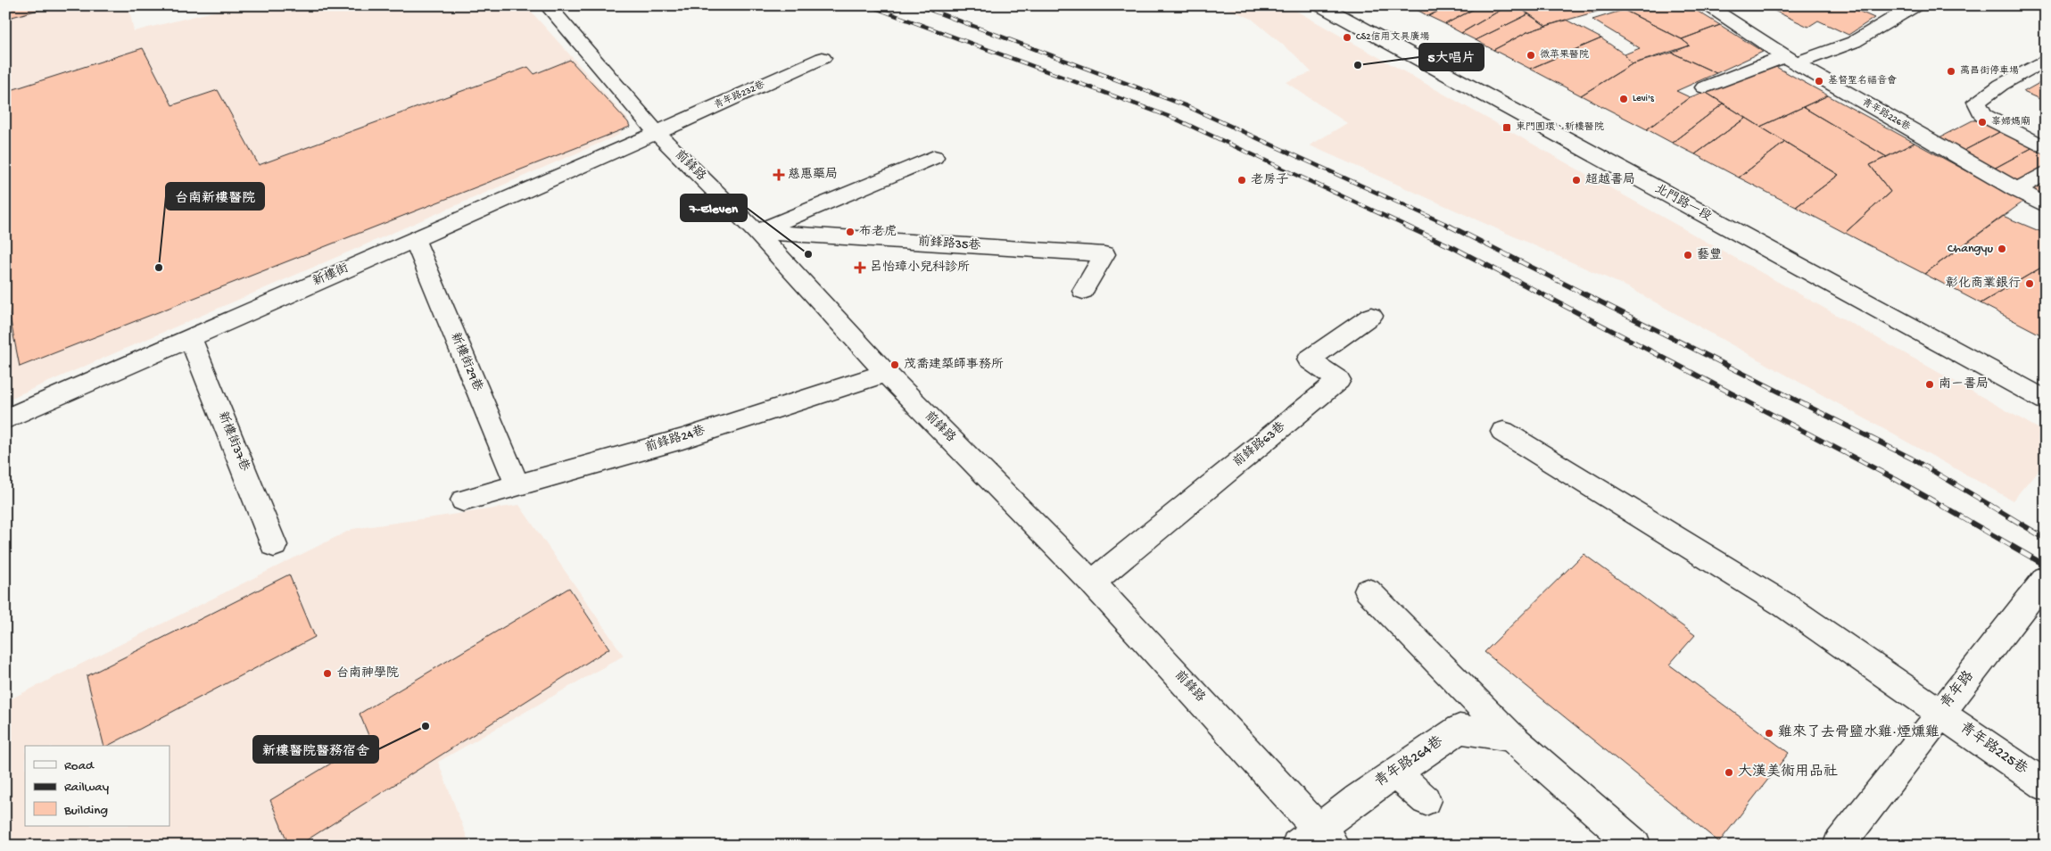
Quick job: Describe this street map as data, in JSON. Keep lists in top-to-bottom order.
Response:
{
  "streets": {
    "street": [
      "青年路232巷",
      "青年路226巷",
      "前鋒路",
      "北門路一段",
      "前鋒路35巷",
      "新樓街",
      "新樓街29巷",
      "前鋒路24巷",
      "新樓街37巷",
      "前鋒路63巷",
      "青年路",
      "青年路225巷",
      "青年路264巷"
    ]
  },
  "crossings": [
    ["青年路232巷", "前鋒路"],
    ["青年路232巷", "新樓街"],
    ["前鋒路", "前鋒路35巷"],
    ["前鋒路", "新樓街"],
    ["前鋒路", "前鋒路24巷"],
    ["前鋒路", "前鋒路63巷"],
    ["前鋒路", "青年路264巷"],
    ["新樓街", "新樓街29巷"],
    ["新樓街", "新樓街37巷"],
    ["新樓街29巷", "前鋒路24巷"],
    ["青年路", "青年路225巷"]
  ],
  "places": {
    "other": [
      "CS2信用文具廣場",
      "微苹果醫院",
      "5大唱片",
      "萬昌街停車場",
      "基督聖名福音會",
      "Levi's",
      "辜婦媽廟",
      "老房子",
      "超越書局",
      "布老虎",
      "Changyu",
      "7-Eleven",
      "藝豐",
      "台南新樓醫院",
      "彰化商業銀行",
      "茂喬建築師事務所",
      "南ㄧ書局",
      "台南神學院",
      "新樓醫院醫務宿舍",
      "雞來了去骨鹽水雞·煙燻雞",
      "大漢美術用品社"
    ],
    "transit": ["東門圓環、新樓醫院"],
    "health": ["慈惠藥局", "呂怡璋小兒科診所"]
  },
  "legend": ["Road", "Railway", "Building"]
}
